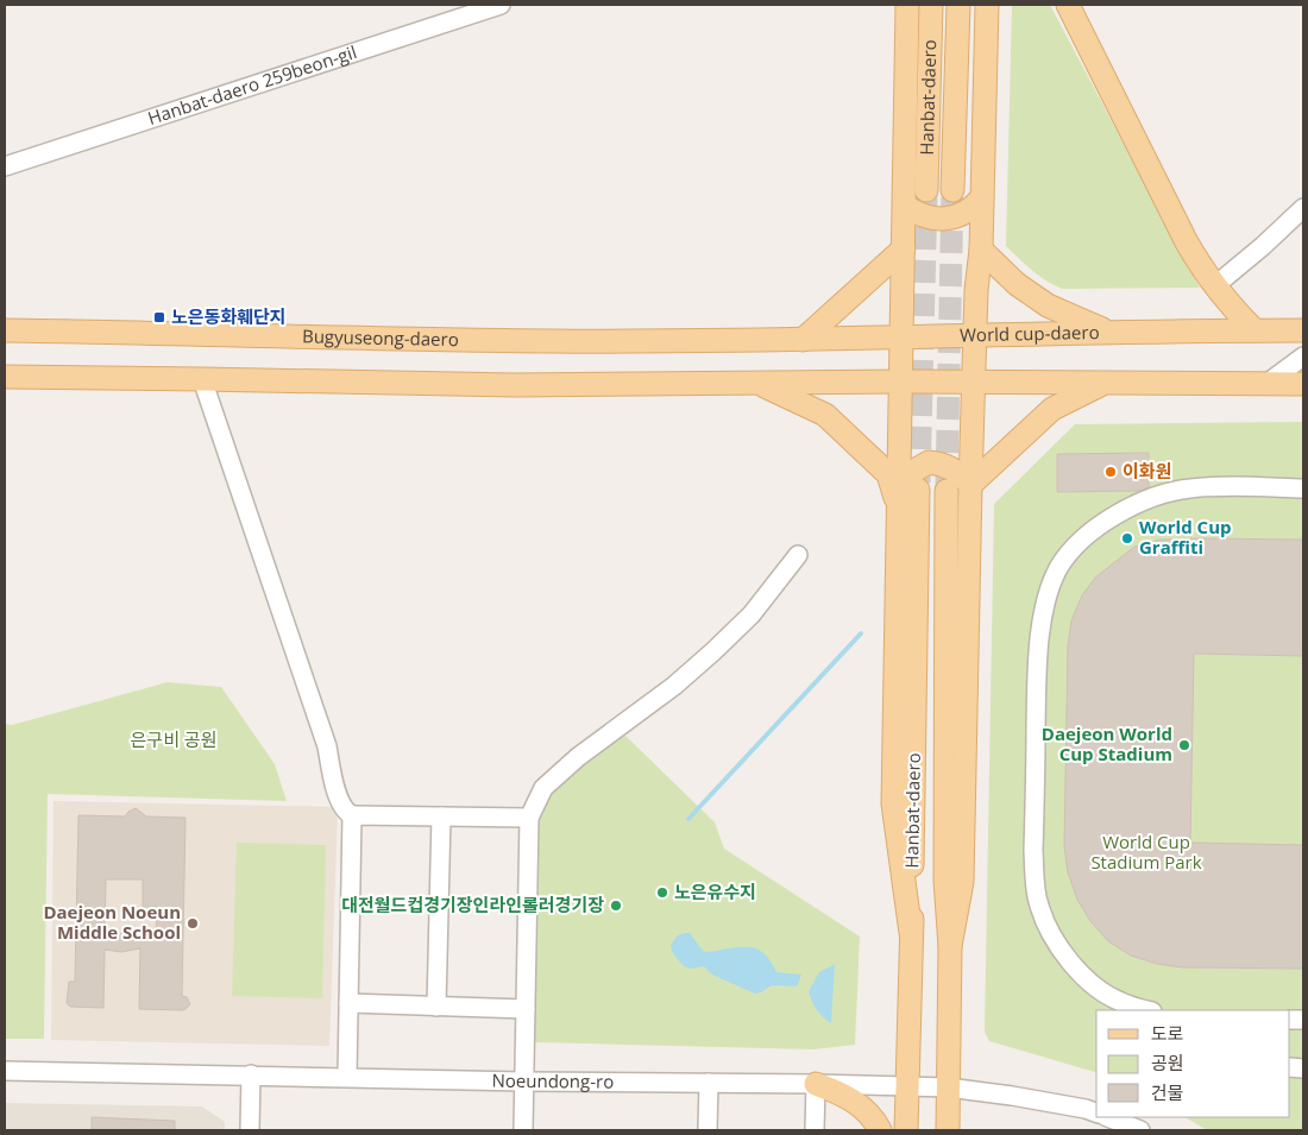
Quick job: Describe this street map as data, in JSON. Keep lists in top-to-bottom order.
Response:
{
  "streets": {
    "main road": ["Hanbat-daero", "World cup-daero", "Bugyuseong-daero"],
    "street": ["Hanbat-daero 259beon-gil", "Noeundong-ro"]
  },
  "crossings": [
    ["Hanbat-daero", "World cup-daero"],
    ["Hanbat-daero", "Noeundong-ro"],
    ["World cup-daero", "Bugyuseong-daero"]
  ],
  "parks": ["은구비 공원", "World Cup Stadium Park"],
  "places": {
    "transit": ["노은동화훼단지"],
    "other": [
      "이화원",
      "World Cup Graffiti",
      "Daejeon World Cup Stadium",
      "노은유수지",
      "대전월드컵경기장인라인롤러경기장",
      "Daejeon Noeun Middle School"
    ]
  },
  "legend": ["도로", "공원", "건물"]
}
